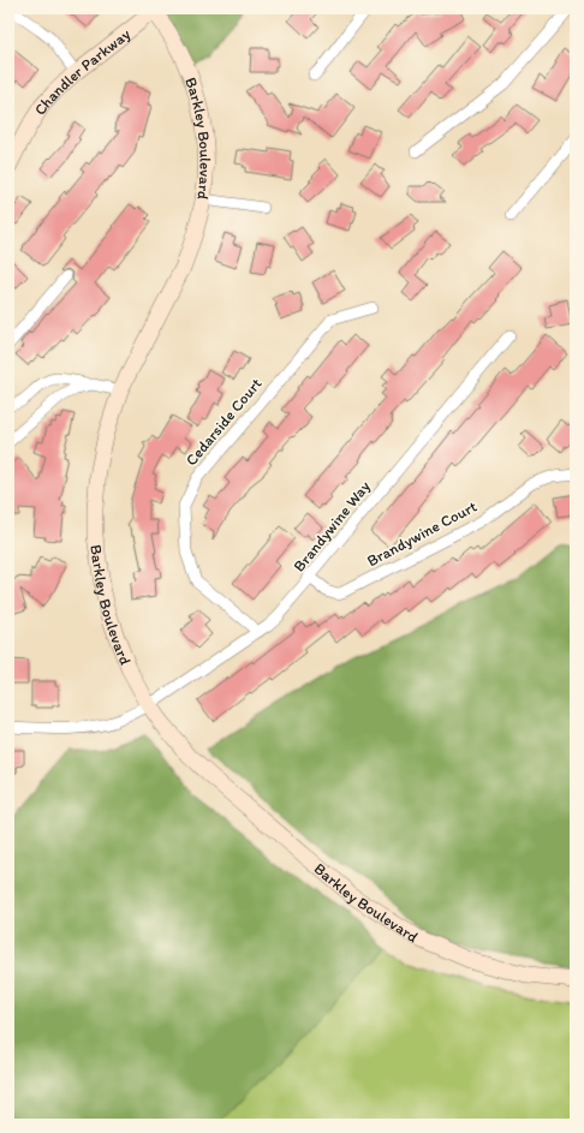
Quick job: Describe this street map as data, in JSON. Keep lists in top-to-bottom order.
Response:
{
  "streets": {
    "main road": ["Chandler Parkway", "Barkley Boulevard"],
    "street": ["Cedarside Court", "Brandywine Way", "Brandywine Court"]
  },
  "crossings": [
    ["Chandler Parkway", "Barkley Boulevard"],
    ["Barkley Boulevard", "Brandywine Way"],
    ["Cedarside Court", "Brandywine Way"],
    ["Brandywine Way", "Brandywine Court"]
  ]
}
